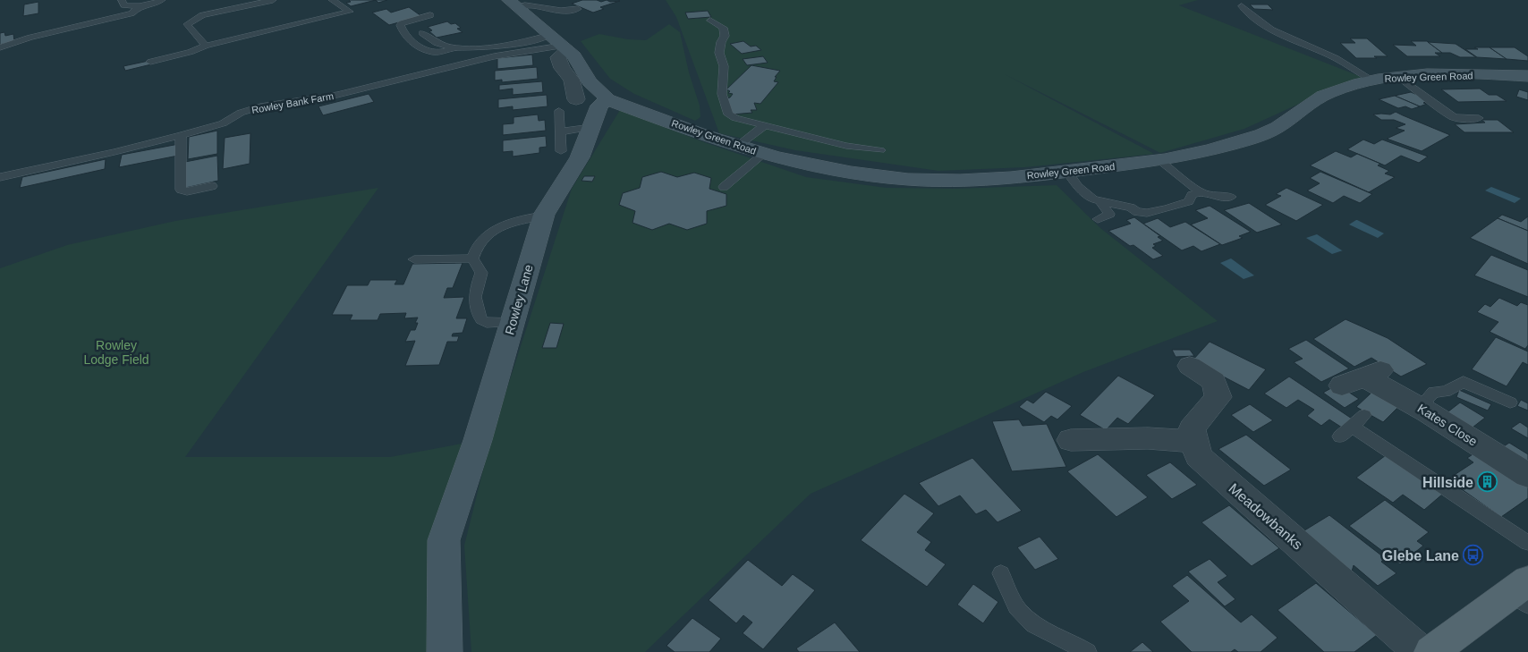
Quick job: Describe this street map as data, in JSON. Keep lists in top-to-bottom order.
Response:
{
  "streets": {
    "street": [
      "Rowley Green Road",
      "Rowley Lane",
      "Kates Close",
      "Meadowbanks"
    ],
    "lane": ["Rowley Bank Farm"]
  },
  "crossings": [
    ["Rowley Green Road", "Rowley Lane"]
  ],
  "parks": ["Rowley Lodge Field"],
  "places": {
    "building": ["Hillside"],
    "bus stop": ["Glebe Lane"]
  }
}
